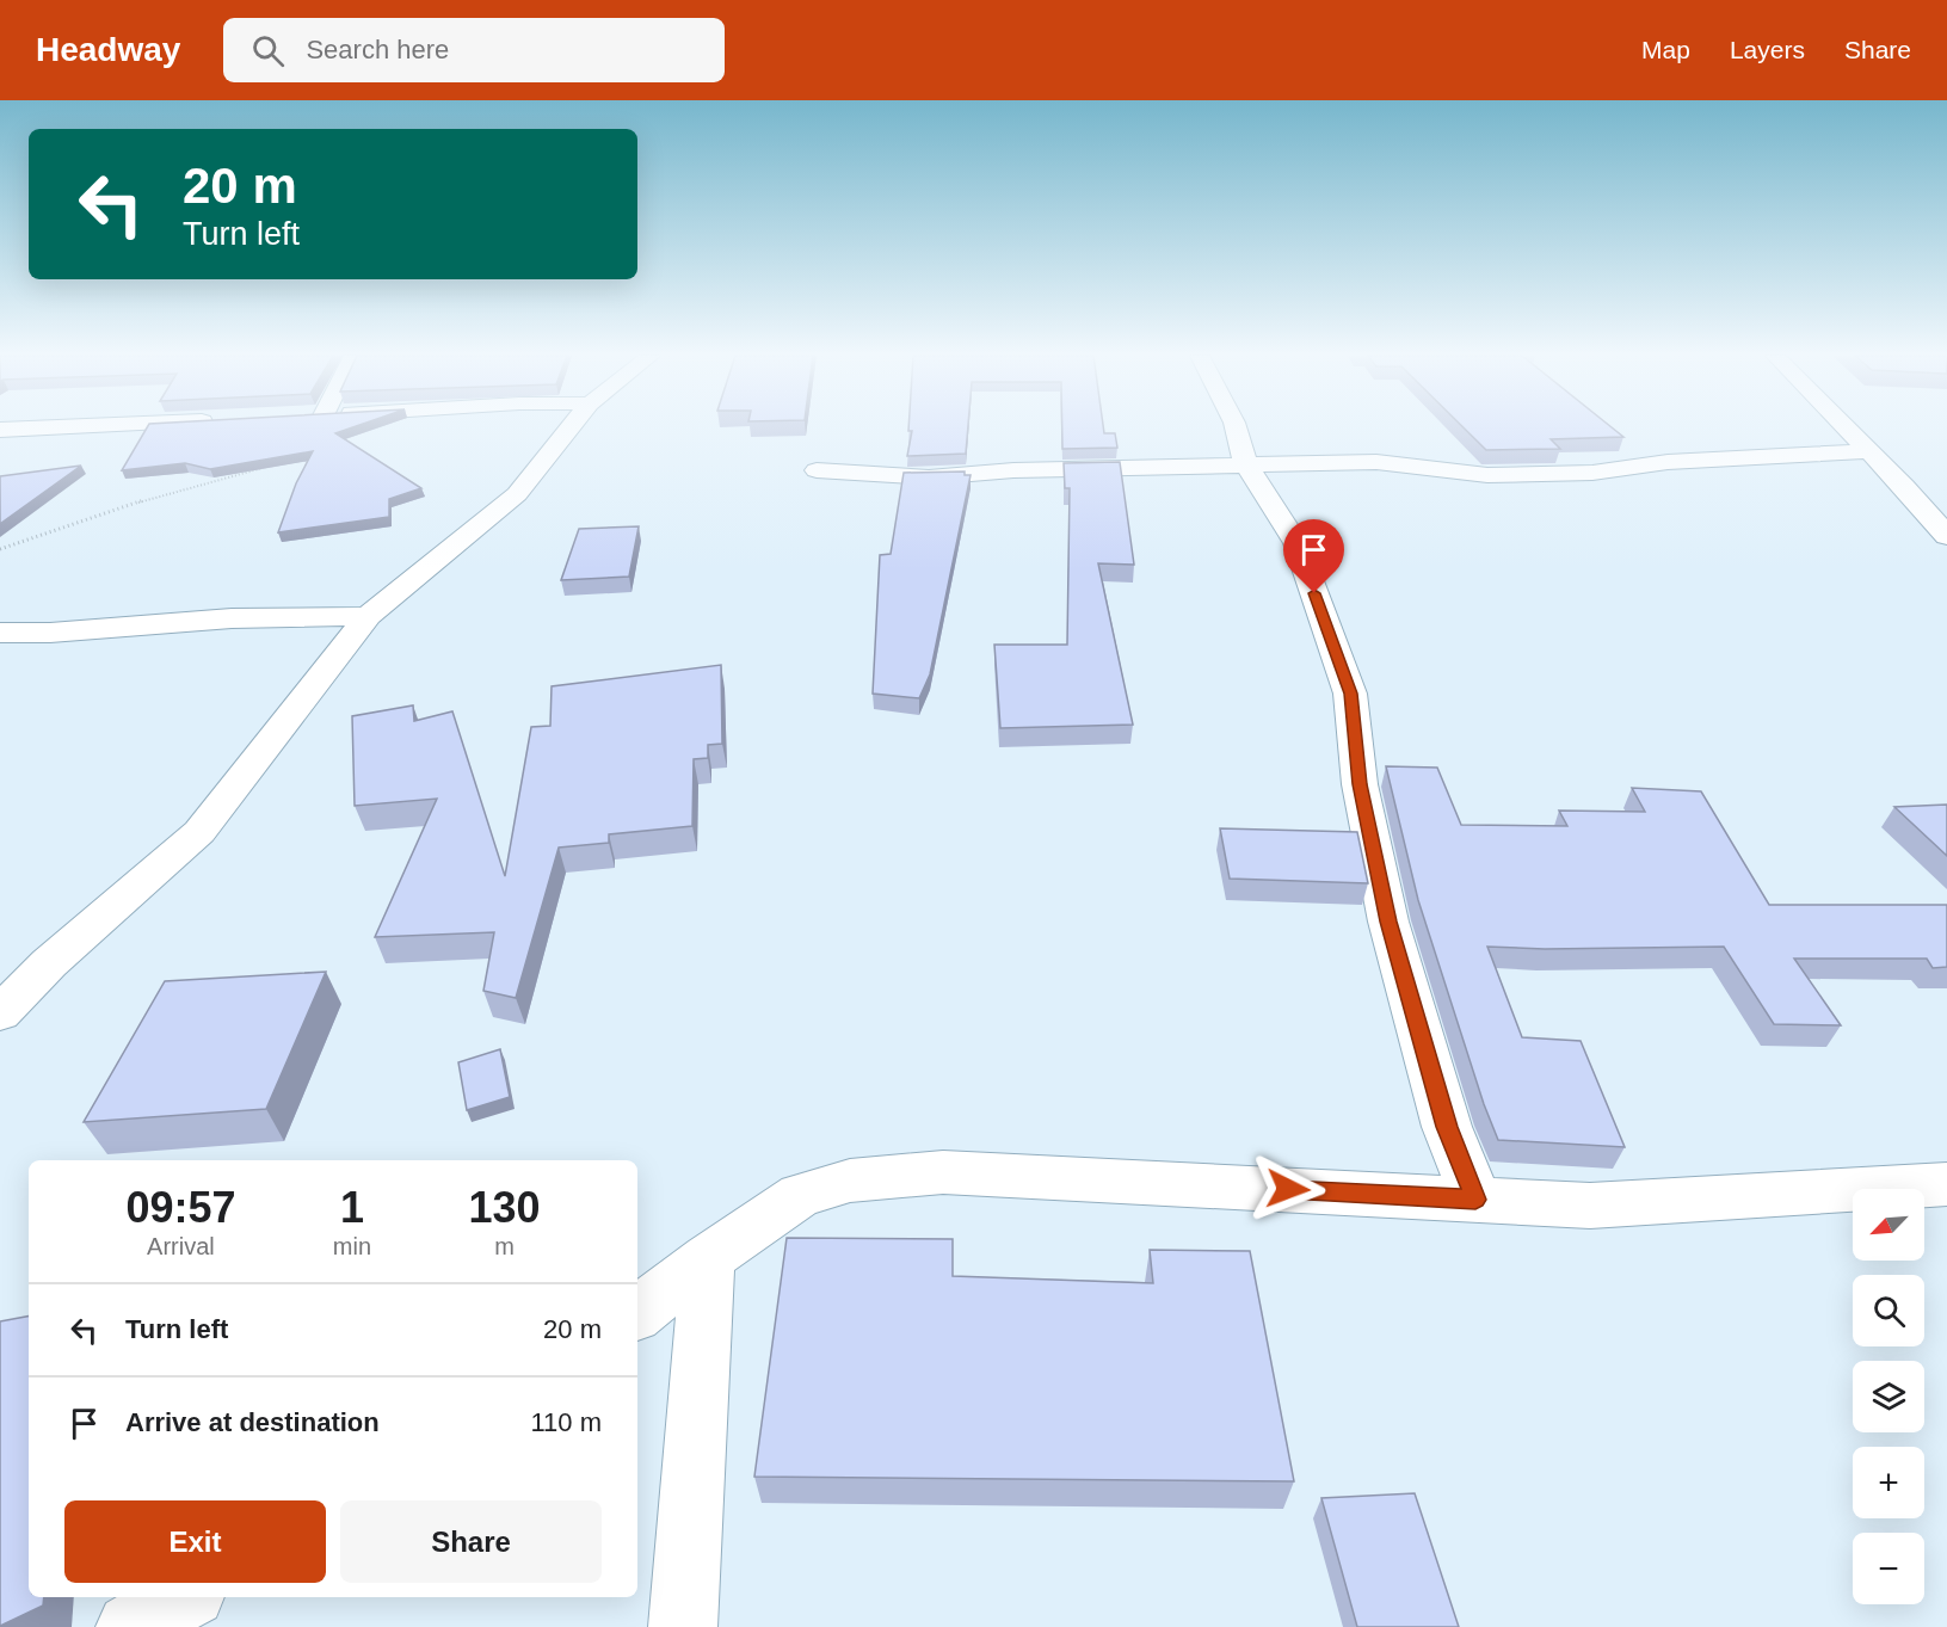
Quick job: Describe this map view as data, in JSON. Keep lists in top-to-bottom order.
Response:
{
  "north": "bottom left",
  "page": {
    "header": "Headway",
    "search": "Search here",
    "nav": ["Map", "Layers", "Share"],
    "turn": ["20 m", "Turn left"],
    "eta": [
      "09:57",
      "Arrival",
      "1",
      "min",
      "130",
      "m"
    ],
    "map_buttons": ["+", "−"],
    "list": [
      {
        "name": "Turn left",
        "value": "20 m"
      },
      {
        "name": "Arrive at destination",
        "value": "110 m"
      }
    ],
    "buttons": ["Exit", "Share"]
  }
}
